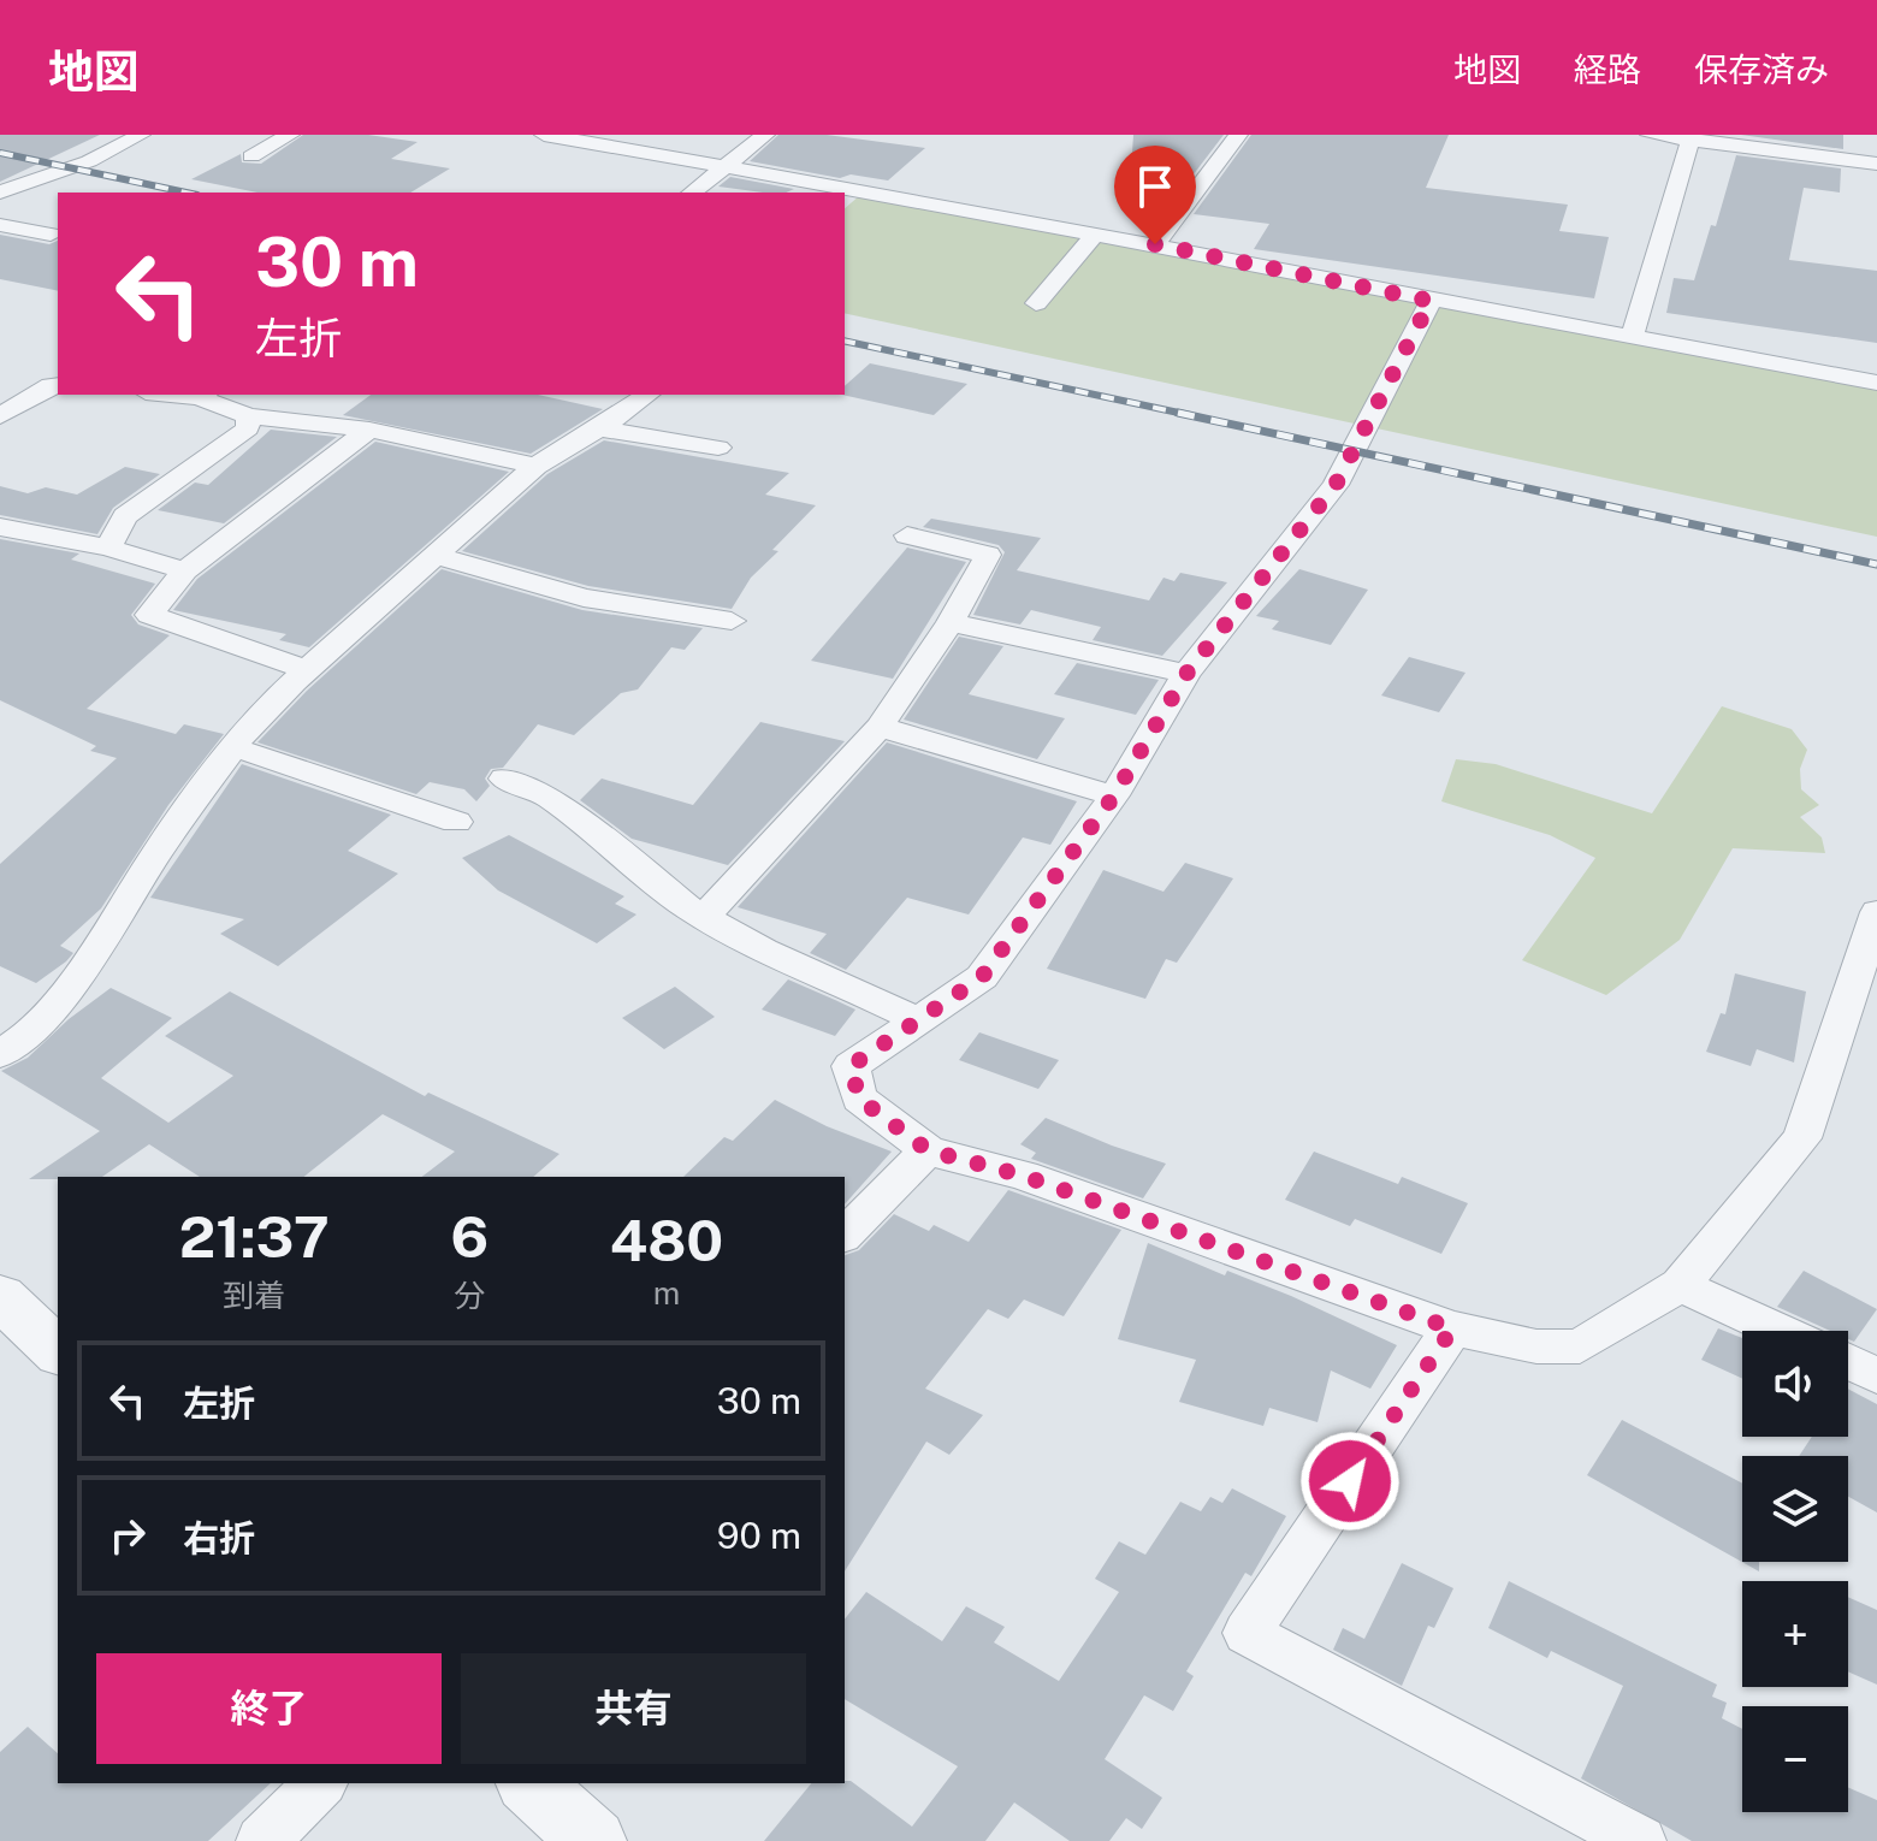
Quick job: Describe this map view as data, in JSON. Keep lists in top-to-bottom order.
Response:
{
  "page": {
    "header": "地図",
    "nav": ["地図", "経路", "保存済み"],
    "turn": ["30 m", "左折"],
    "eta": [
      "21:37",
      "到着",
      "6",
      "分",
      "480",
      "m"
    ],
    "map_buttons": ["+", "−"],
    "list": [
      {
        "name": "左折",
        "value": "30 m"
      },
      {
        "name": "右折",
        "value": "90 m"
      }
    ],
    "buttons": ["終了", "共有"]
  }
}
